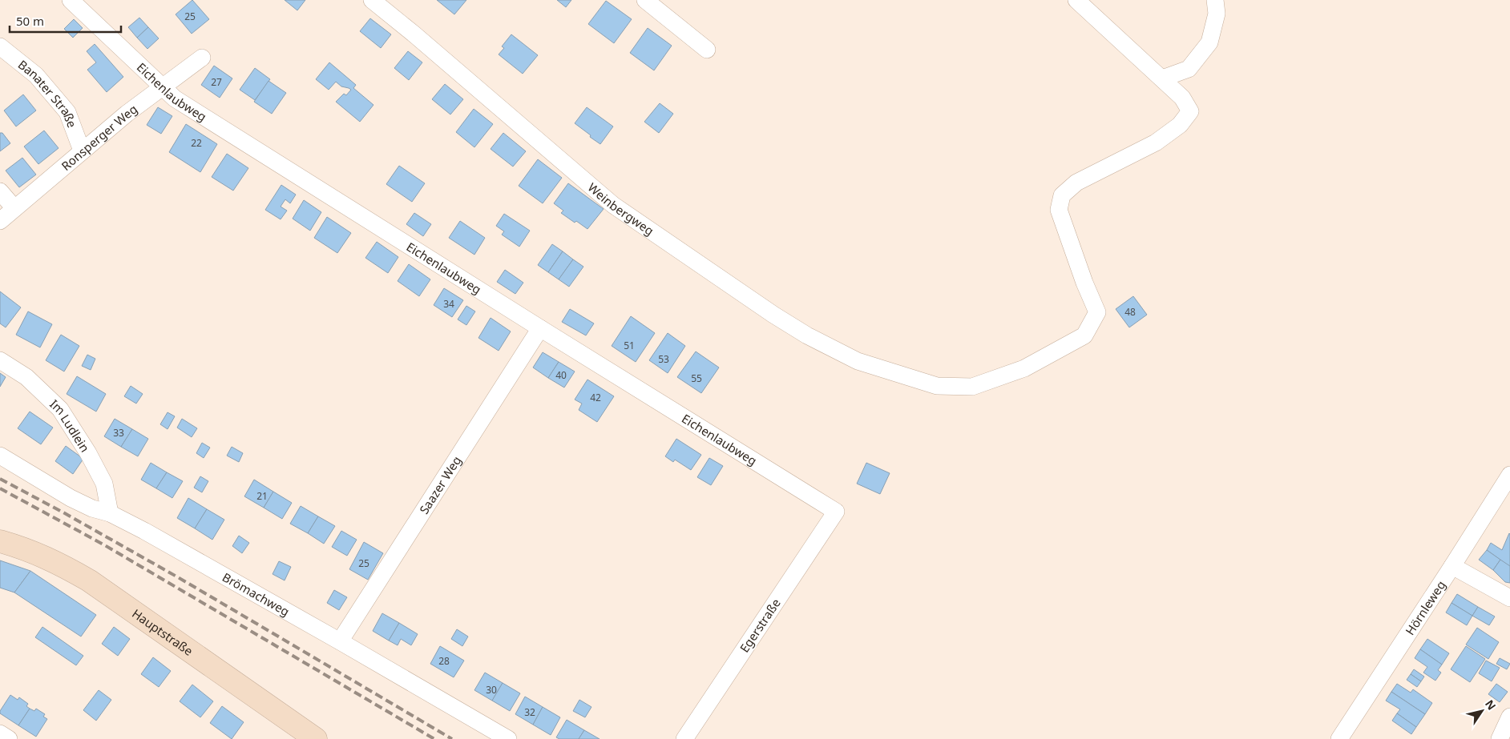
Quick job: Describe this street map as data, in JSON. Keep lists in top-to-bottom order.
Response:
{
  "streets": {
    "street": [
      "Eichenlaubweg",
      "Banater Straße",
      "Ronsperger Weg",
      "Weinbergweg",
      "Im Ludlein",
      "Saazer Weg",
      "Brömachweg",
      "Hörnleweg",
      "Egerstraße",
      "Hauptstraße"
    ]
  },
  "crossings": [
    ["Eichenlaubweg", "Ronsperger Weg"],
    ["Eichenlaubweg", "Saazer Weg"],
    ["Eichenlaubweg", "Egerstraße"],
    ["Banater Straße", "Ronsperger Weg"],
    ["Im Ludlein", "Brömachweg"],
    ["Saazer Weg", "Brömachweg"]
  ],
  "house_numbers": [
    "25",
    "27",
    "22",
    "34",
    "48",
    "51",
    "53",
    "40",
    "55",
    "42",
    "33",
    "21",
    "25",
    "28",
    "30",
    "32"
  ],
  "scale_bar": "50 m",
  "north": "top right"
}
